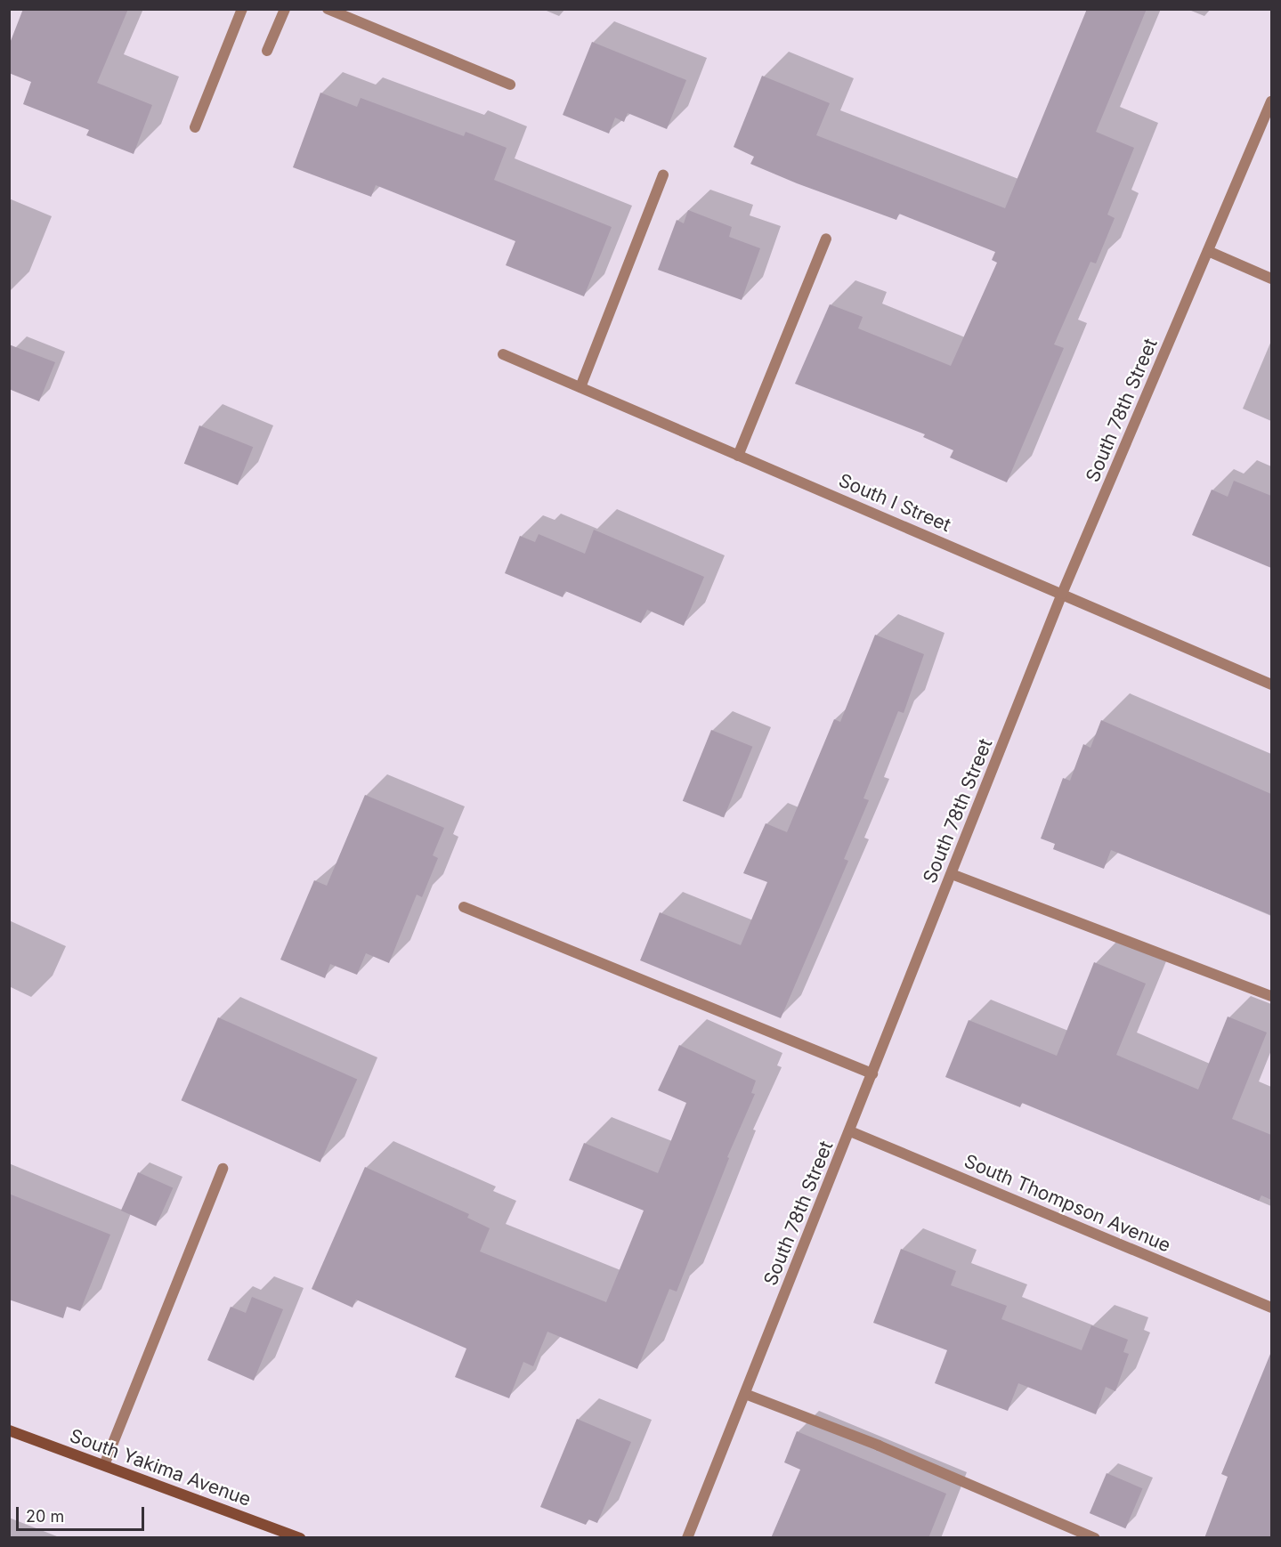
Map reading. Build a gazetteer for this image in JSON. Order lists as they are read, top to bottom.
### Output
{
  "streets": {
    "main road": ["South Yakima Avenue"],
    "street": ["South 78th Street", "South I Street", "South Thompson Avenue"]
  },
  "crossings": [
    ["South 78th Street", "South I Street"],
    ["South 78th Street", "South Thompson Avenue"]
  ],
  "scale_bar": "20 m"
}
